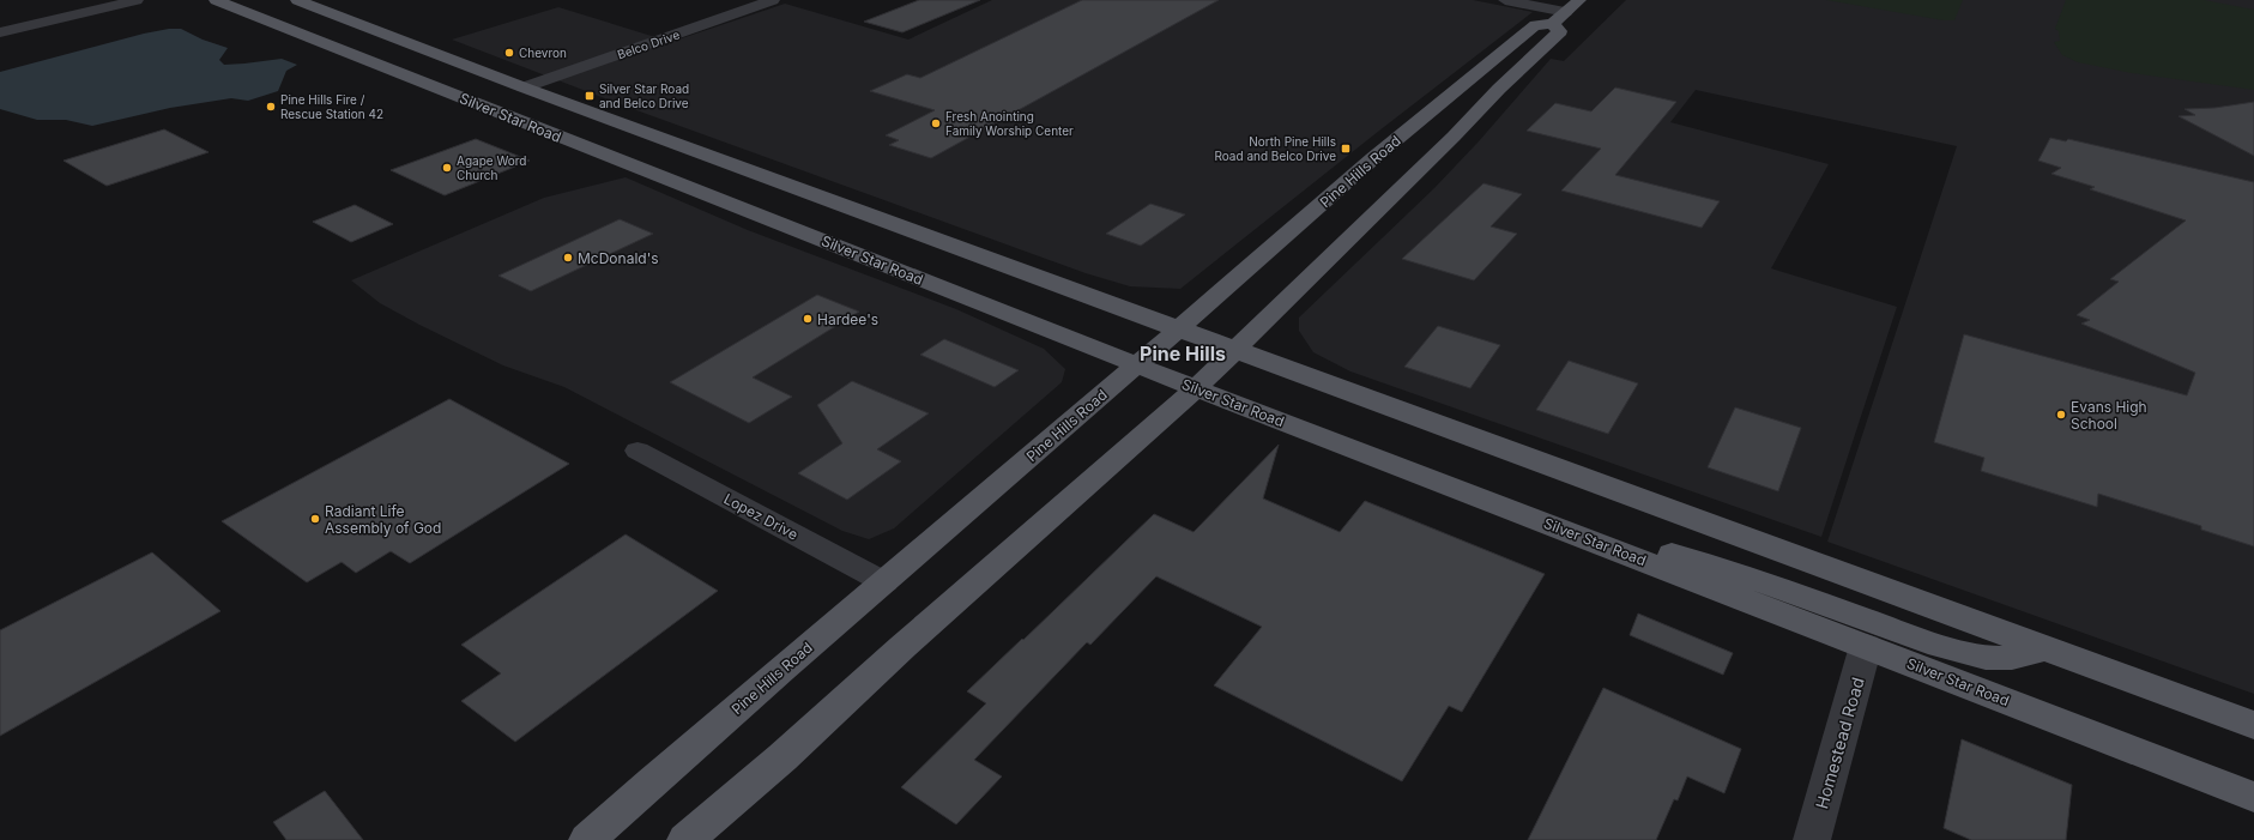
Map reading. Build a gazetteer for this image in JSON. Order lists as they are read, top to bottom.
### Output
{
  "streets": {
    "main road": ["Silver Star Road", "Pine Hills Road"],
    "street": ["Belco Drive", "Lopez Drive", "Homestead Road"]
  },
  "crossings": [
    ["Silver Star Road", "Pine Hills Road"],
    ["Silver Star Road", "Homestead Road"],
    ["Pine Hills Road", "Lopez Drive"]
  ],
  "districts": ["Pine Hills"],
  "places": {
    "other": [
      "Chevron",
      "Pine Hills Fire / Rescue Station 42",
      "Fresh Anointing Family Worship Center",
      "Agape Word Church",
      "McDonald's",
      "Hardee's",
      "Evans High School",
      "Radiant Life Assembly of God"
    ],
    "transit": ["Silver Star Road and Belco Drive", "North Pine Hills Road and Belco Drive"]
  }
}
